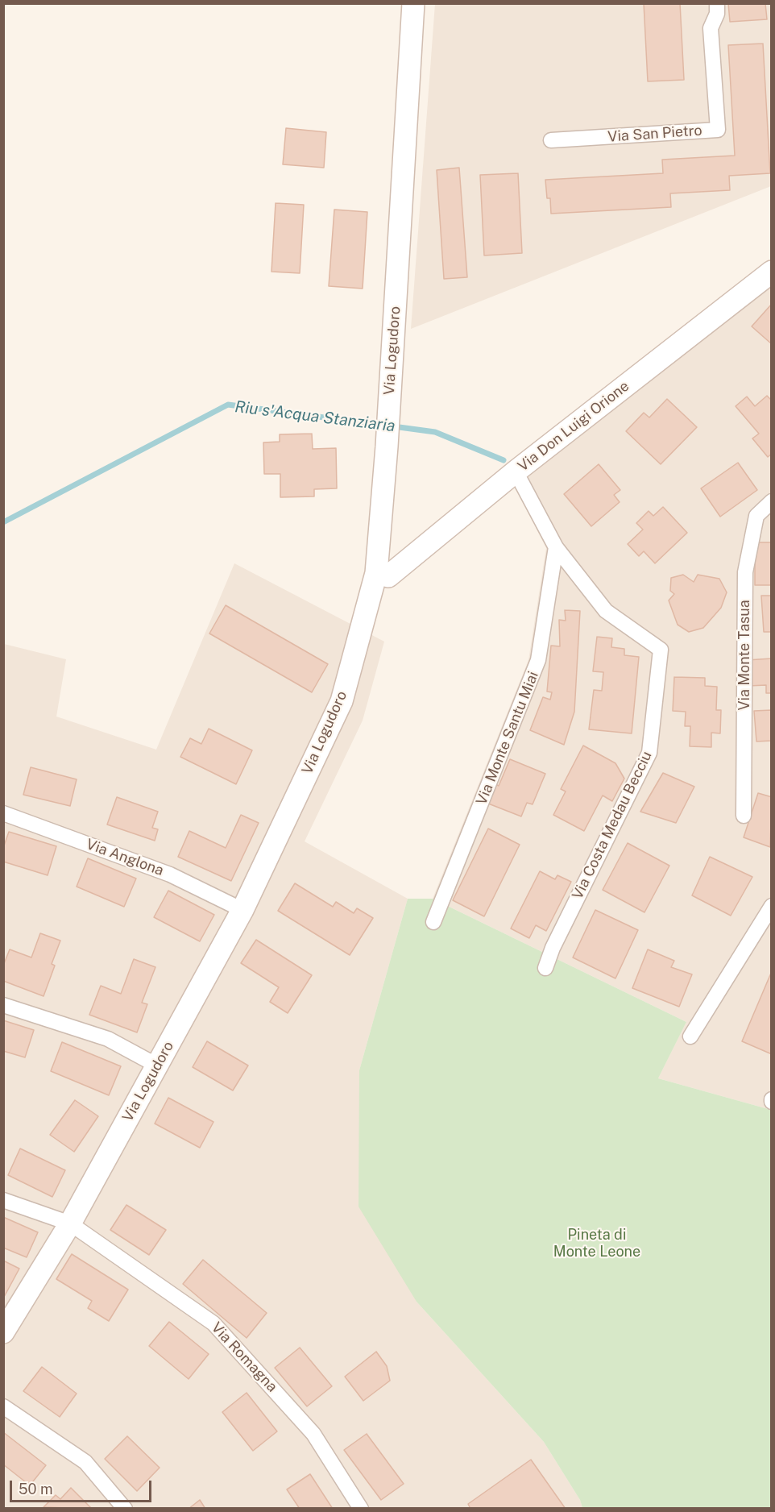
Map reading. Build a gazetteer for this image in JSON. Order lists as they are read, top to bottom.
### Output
{
  "streets": {
    "street": [
      "Via San Pietro",
      "Via Logudoro",
      "Via Don Luigi Orione",
      "Via Monte Tasua",
      "Via Monte Santu Miai",
      "Via Costa Medau Becciu",
      "Via Anglona",
      "Via Romagna"
    ]
  },
  "crossings": [
    ["Via Logudoro", "Via Don Luigi Orione"],
    ["Via Logudoro", "Via Anglona"],
    ["Via Logudoro", "Via Romagna"],
    ["Via Don Luigi Orione", "Via Costa Medau Becciu"],
    ["Via Monte Santu Miai", "Via Costa Medau Becciu"]
  ],
  "water": ["Riu s'Acqua Stanziaria"],
  "parks": ["Pineta di Monte Leone"],
  "scale_bar": "50 m"
}
